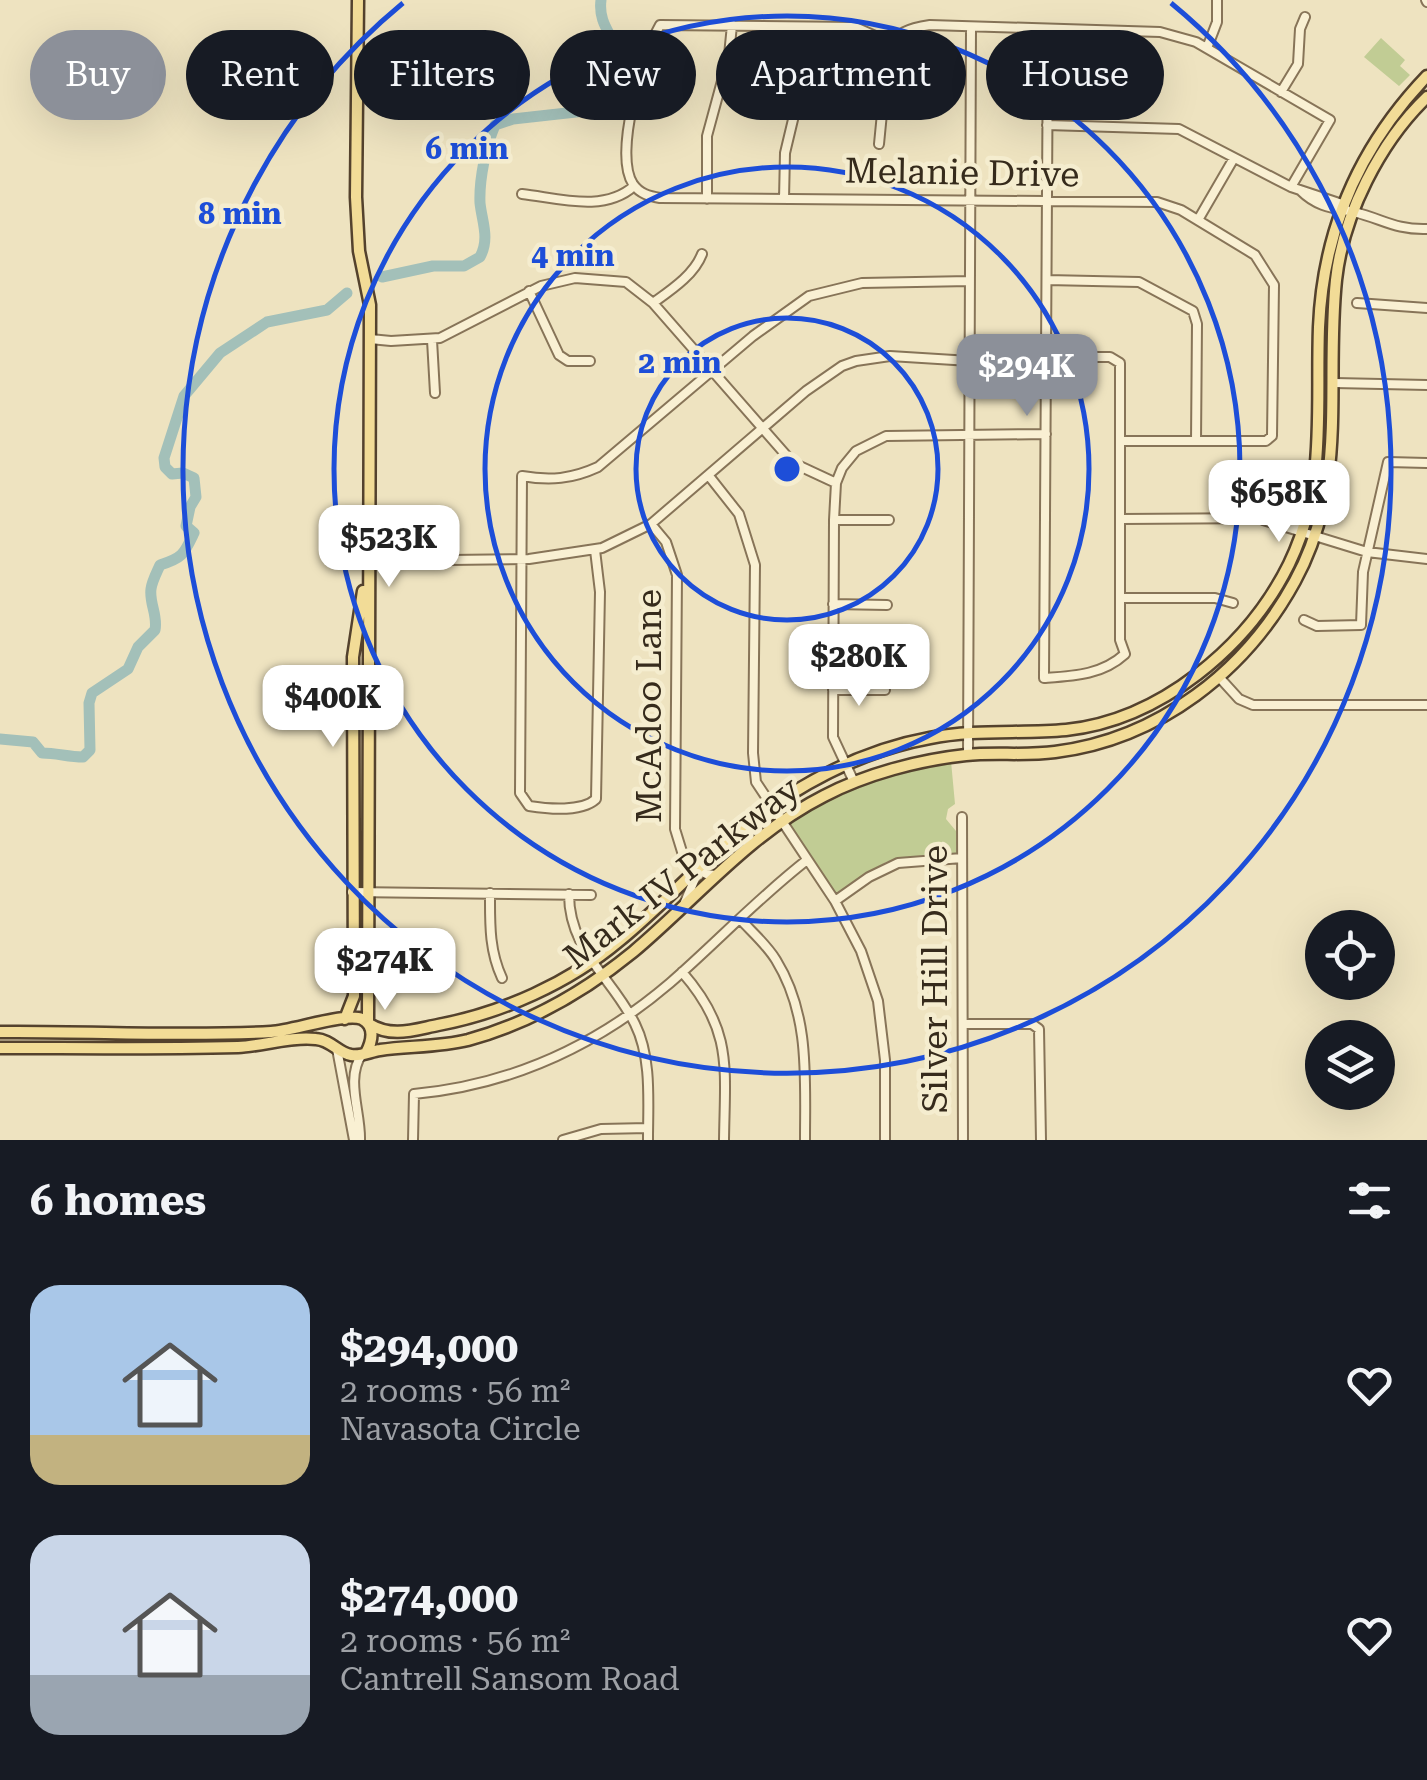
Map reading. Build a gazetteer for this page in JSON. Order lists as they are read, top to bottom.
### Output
{
  "streets": {
    "main road": ["Mark IV Parkway"],
    "street": ["Melanie Drive", "McAdoo Lane", "Silver Hill Drive"]
  },
  "crossings": [
    ["McAdoo Lane", "Mark IV Parkway"]
  ],
  "page": {
    "chip": [
      "Buy",
      "Rent",
      "Filters",
      "New",
      "Apartment",
      "House"
    ],
    "price": [
      "$294K",
      "$658K",
      "$523K",
      "$280K",
      "$400K",
      "$274K"
    ],
    "heading": "6 homes",
    "list": [
      {
        "name": "$294,000",
        "note": "2 rooms · 56 m² · Navasota Circle"
      },
      {
        "name": "$274,000",
        "note": "2 rooms · 56 m² · Cantrell Sansom Road"
      }
    ]
  },
  "rings": [
    "6 min",
    "8 min",
    "4 min",
    "2 min"
  ]
}
